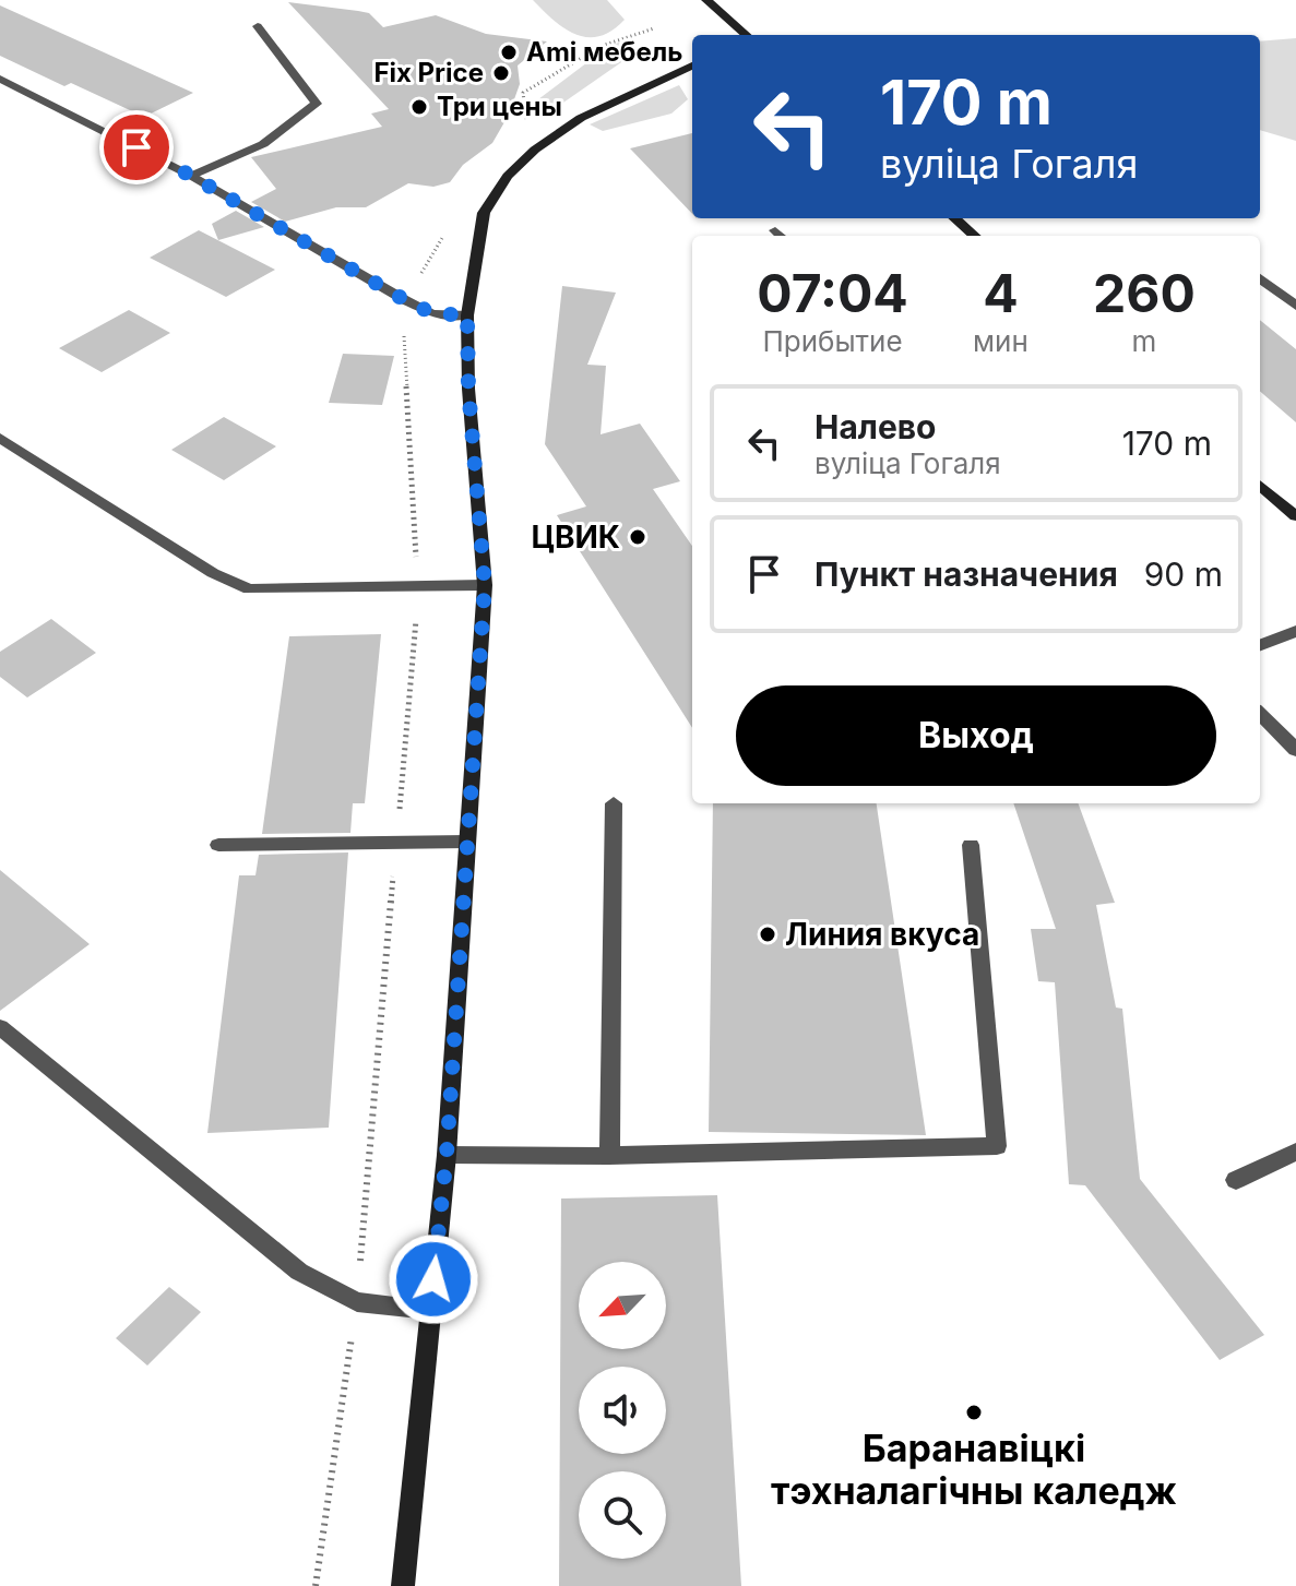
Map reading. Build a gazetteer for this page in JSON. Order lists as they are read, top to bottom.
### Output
{
  "places": [
    "Аmi мебель",
    "Fix Price",
    "Три цены",
    "ЦВИК",
    "Линия вкуса",
    "Баранавіцкі тэхналагічны каледж"
  ],
  "north": "bottom left",
  "page": {
    "turn": ["170 m", "вуліца Гогаля"],
    "eta": [
      "07:04",
      "Прибытие",
      "4",
      "мин",
      "260",
      "m"
    ],
    "list": [
      {
        "name": "Налево",
        "note": "вуліца Гогаля",
        "value": "170 m"
      },
      {
        "name": "Пункт назначения",
        "value": "90 m"
      }
    ],
    "buttons": "Выход"
  }
}
